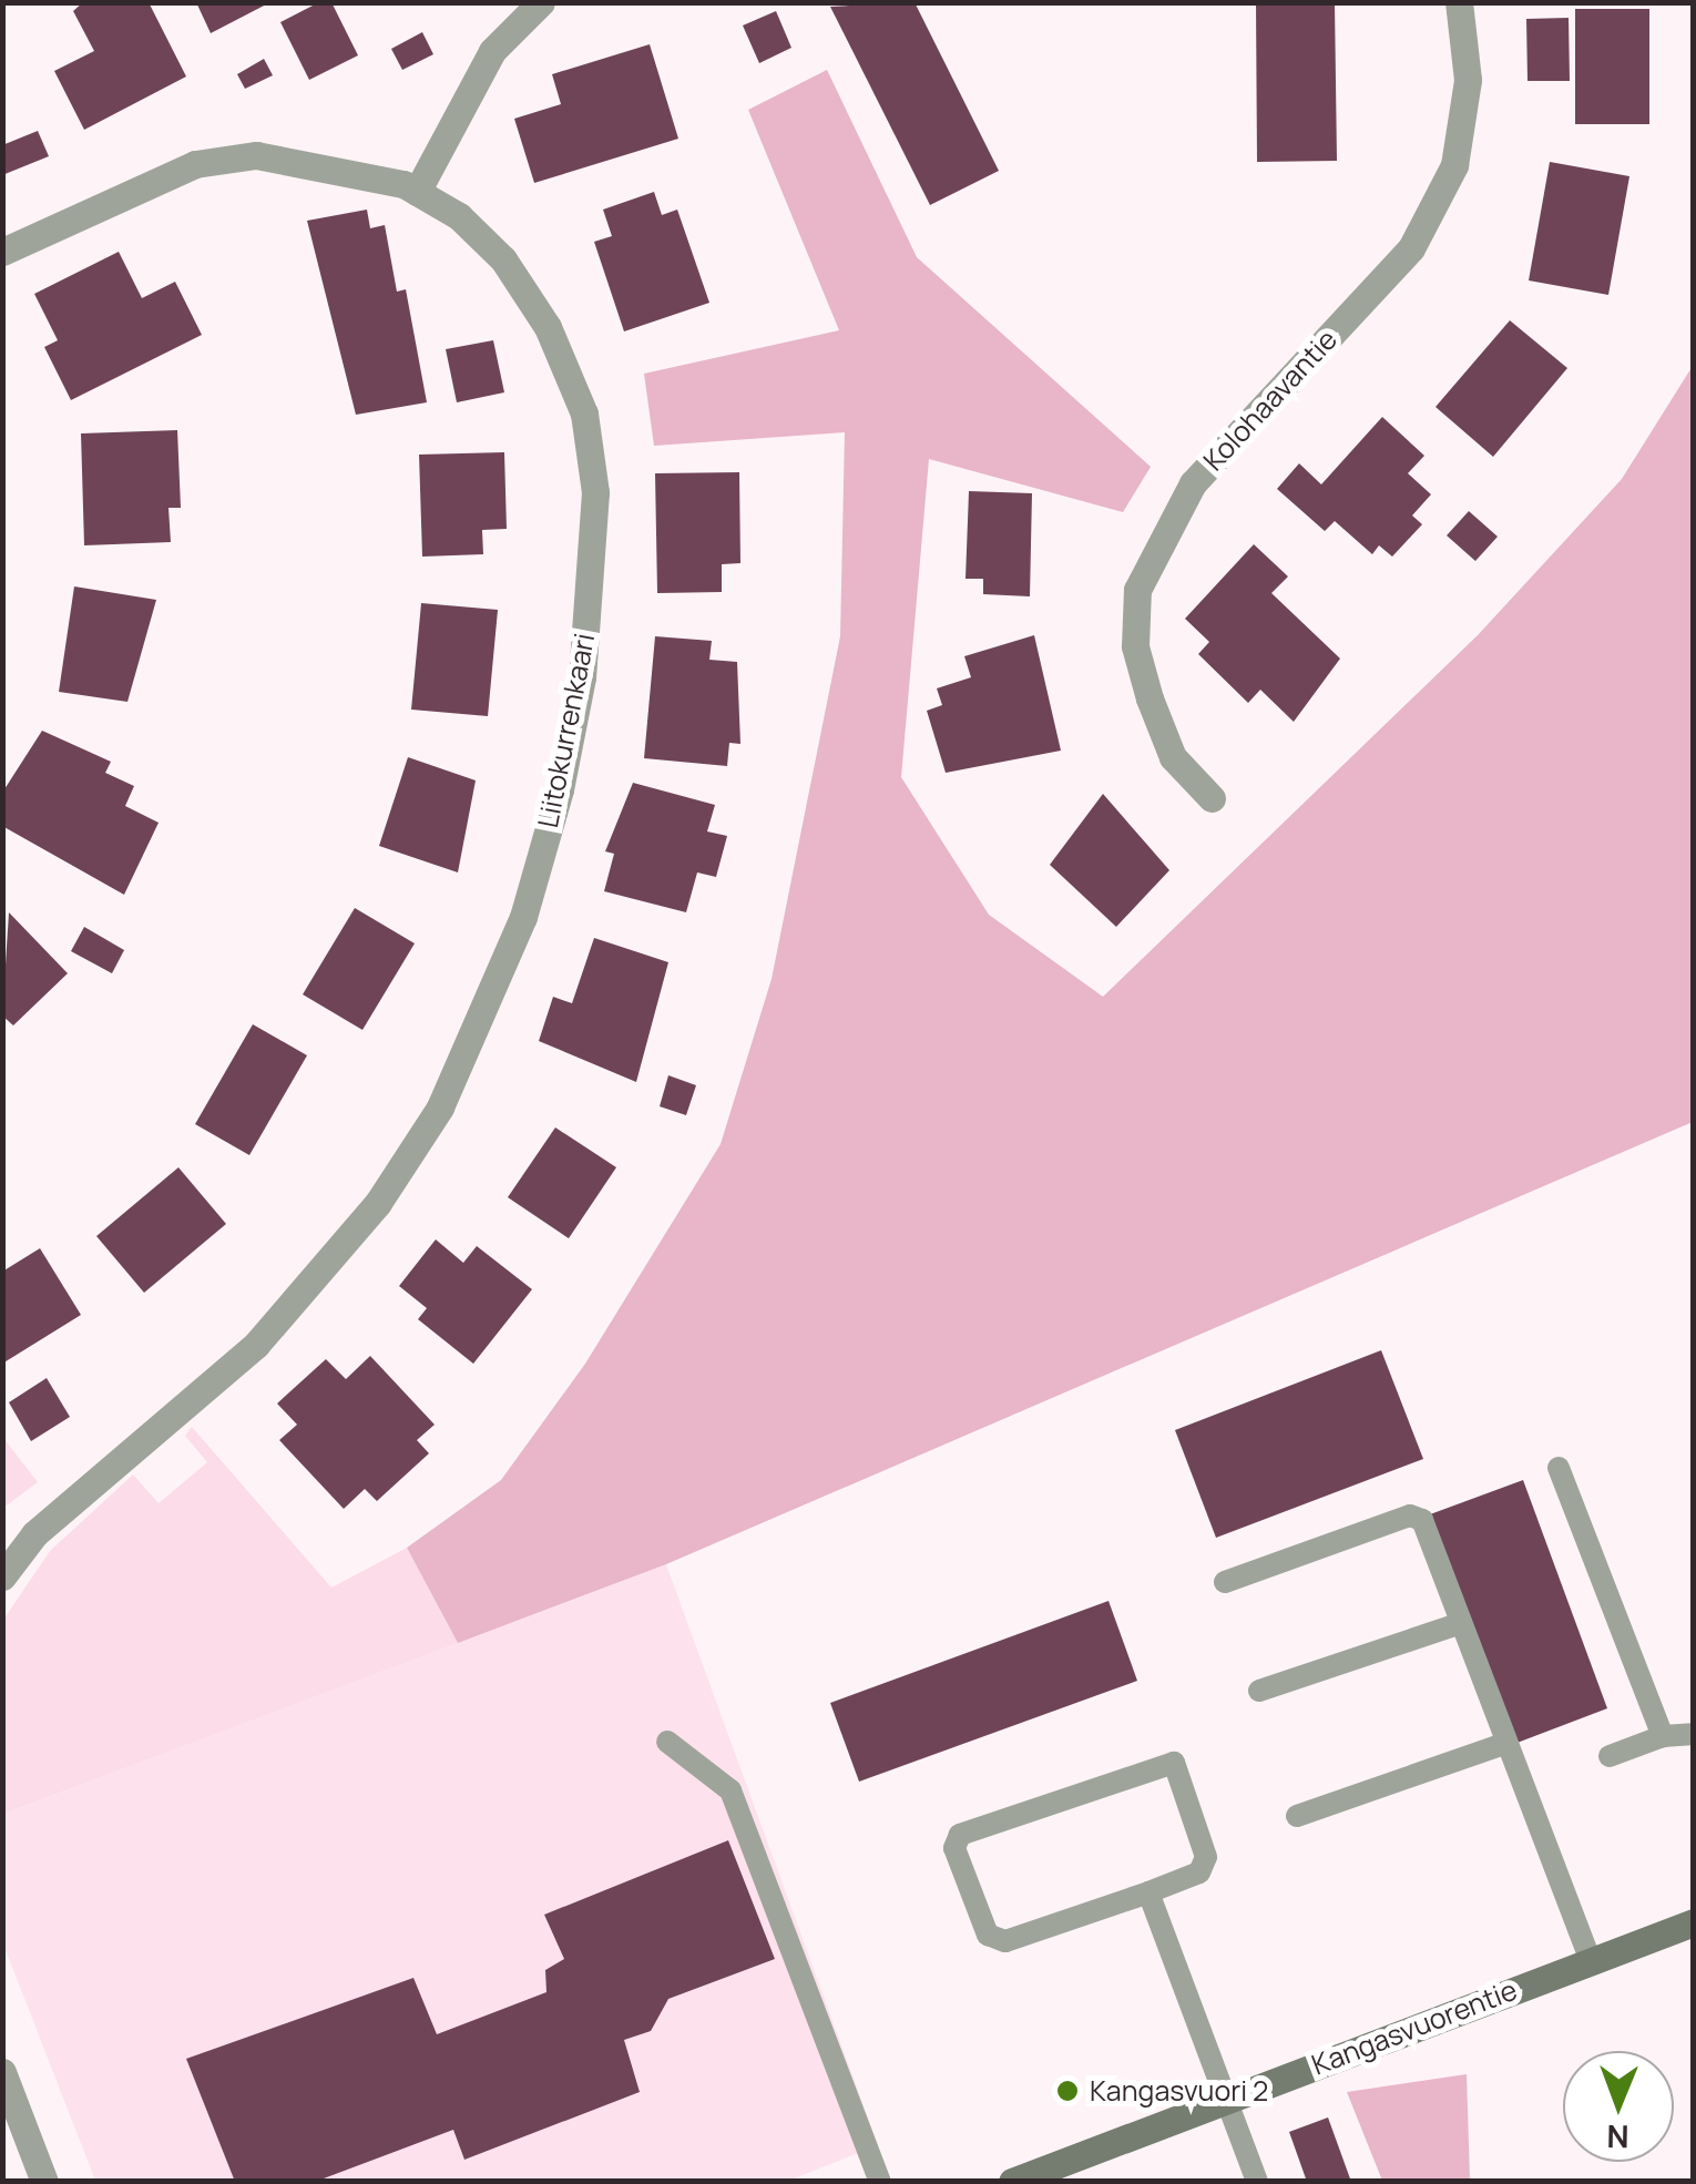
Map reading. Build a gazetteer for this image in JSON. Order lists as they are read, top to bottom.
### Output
{
  "streets": {
    "main road": ["Kangasvuorentie"],
    "street": ["Kolohaavantie", "Liitokurrenkaari"]
  },
  "places": ["Kangasvuori 2"],
  "north": "bottom"
}
